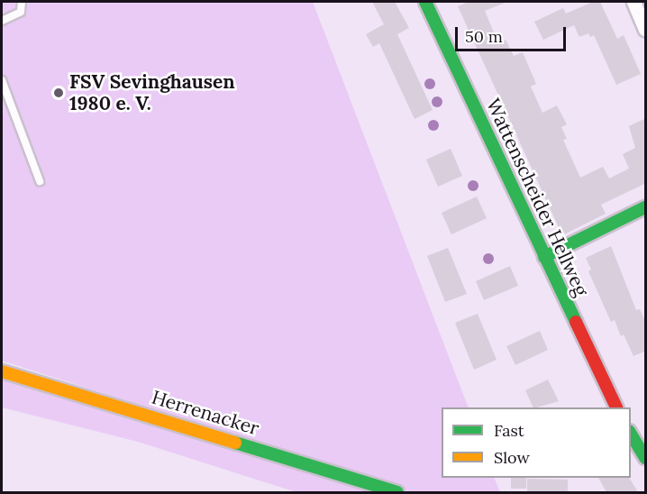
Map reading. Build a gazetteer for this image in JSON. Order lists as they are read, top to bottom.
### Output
{
  "streets": {
    "street": ["Wattenscheider Hellweg", "Herrenacker"]
  },
  "places": ["FSV Sevinghausen 1980 e. V."],
  "legend": ["Fast", "Slow"],
  "scale_bar": "50 m"
}
